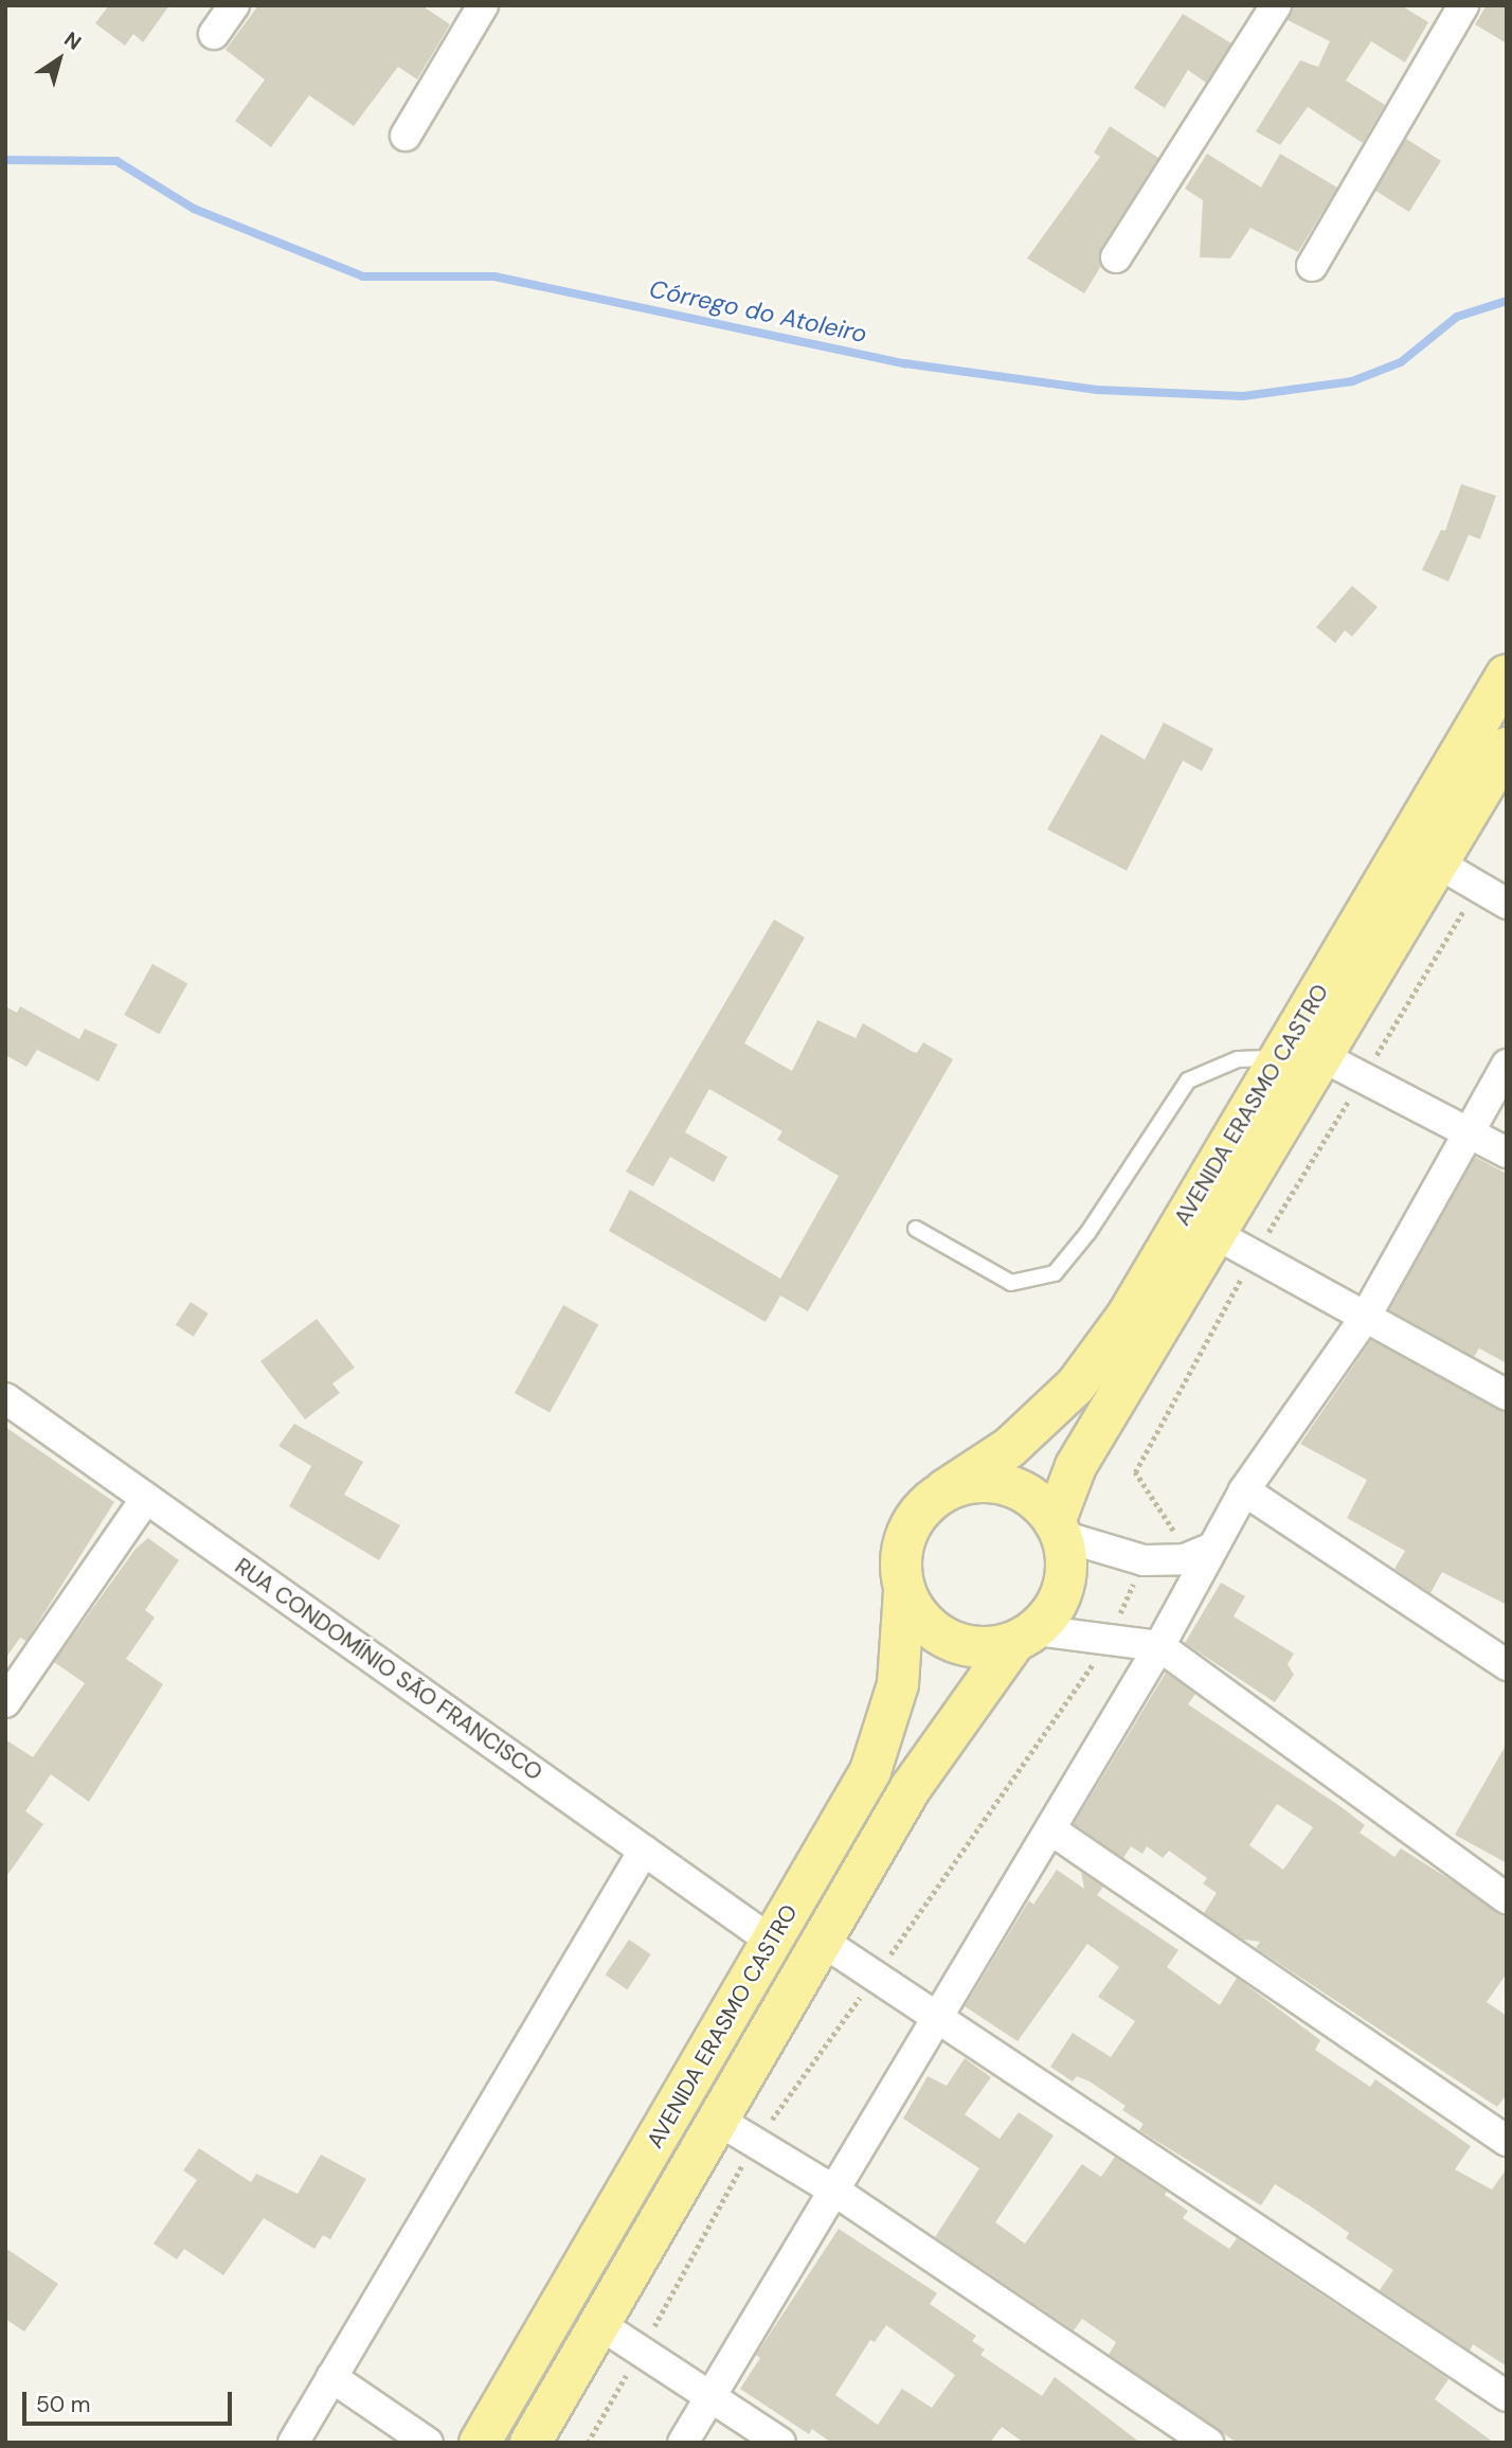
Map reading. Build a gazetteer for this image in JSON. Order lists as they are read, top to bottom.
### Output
{
  "streets": {
    "main road": ["AVENIDA ERASMO CASTRO"],
    "street": ["RUA CONDOMÍNIO SÃO FRANCISCO"]
  },
  "crossings": [
    ["AVENIDA ERASMO CASTRO", "RUA CONDOMÍNIO SÃO FRANCISCO"]
  ],
  "water": ["Córrego do Atoleiro"],
  "scale_bar": "50 m",
  "north": "top right"
}
